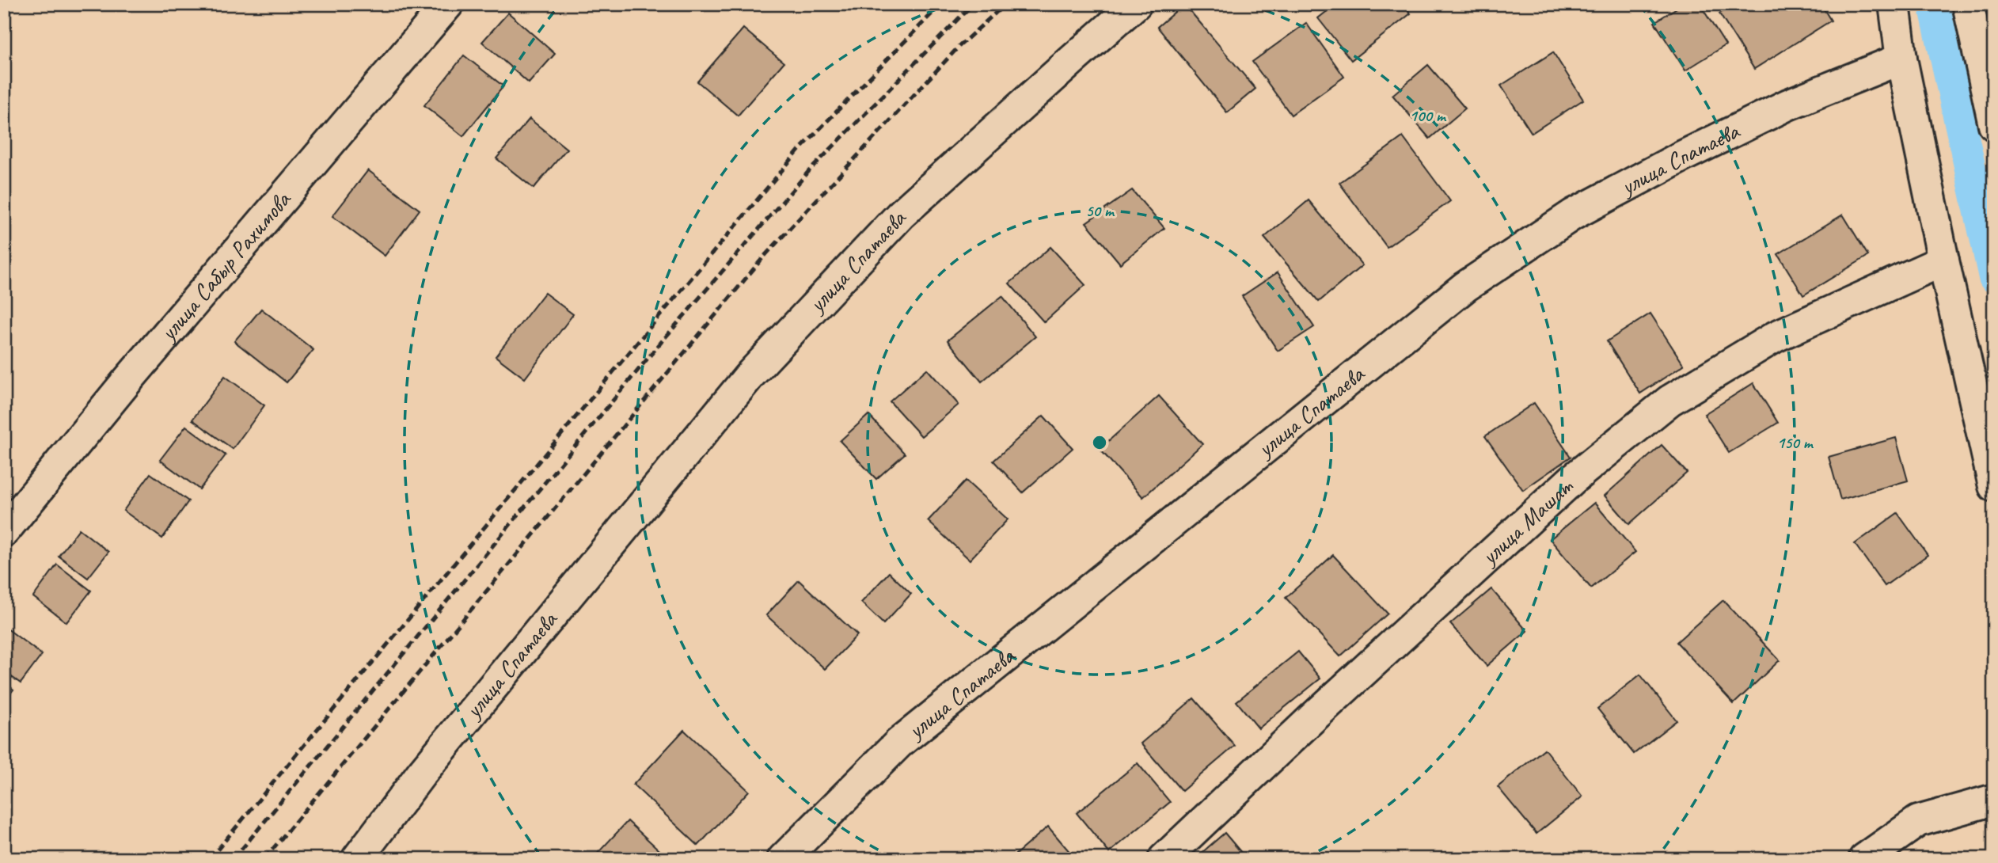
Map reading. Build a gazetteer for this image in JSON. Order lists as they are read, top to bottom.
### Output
{
  "streets": {
    "street": ["улица Спатаева", "улица Сабыр Рахимова", "улица Машат"]
  },
  "rings": ["100 m", "50 m", "150 m"]
}
